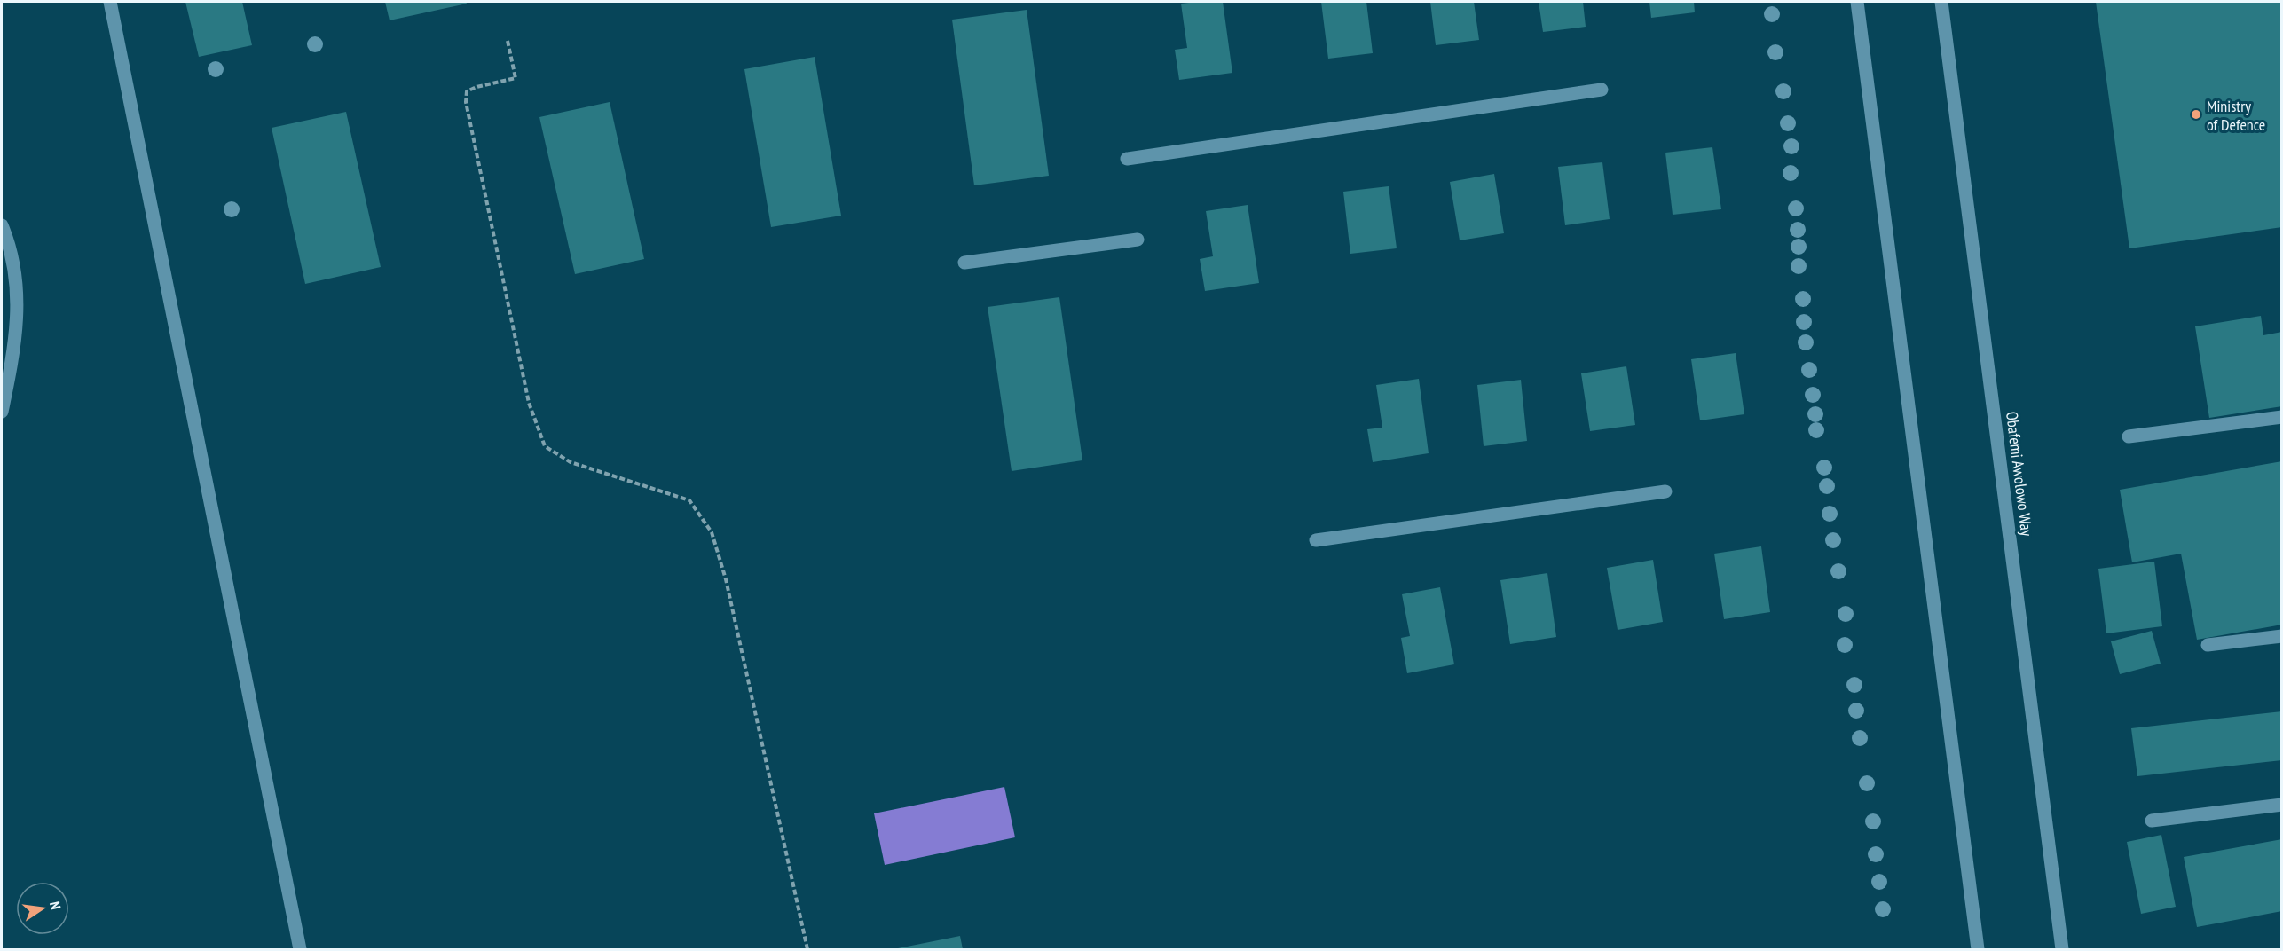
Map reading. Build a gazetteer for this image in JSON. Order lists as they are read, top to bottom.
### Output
{
  "streets": {
    "main road": ["Obafemi Awolowo Way"]
  },
  "places": ["Ministry of Defence"],
  "north": "right"
}
